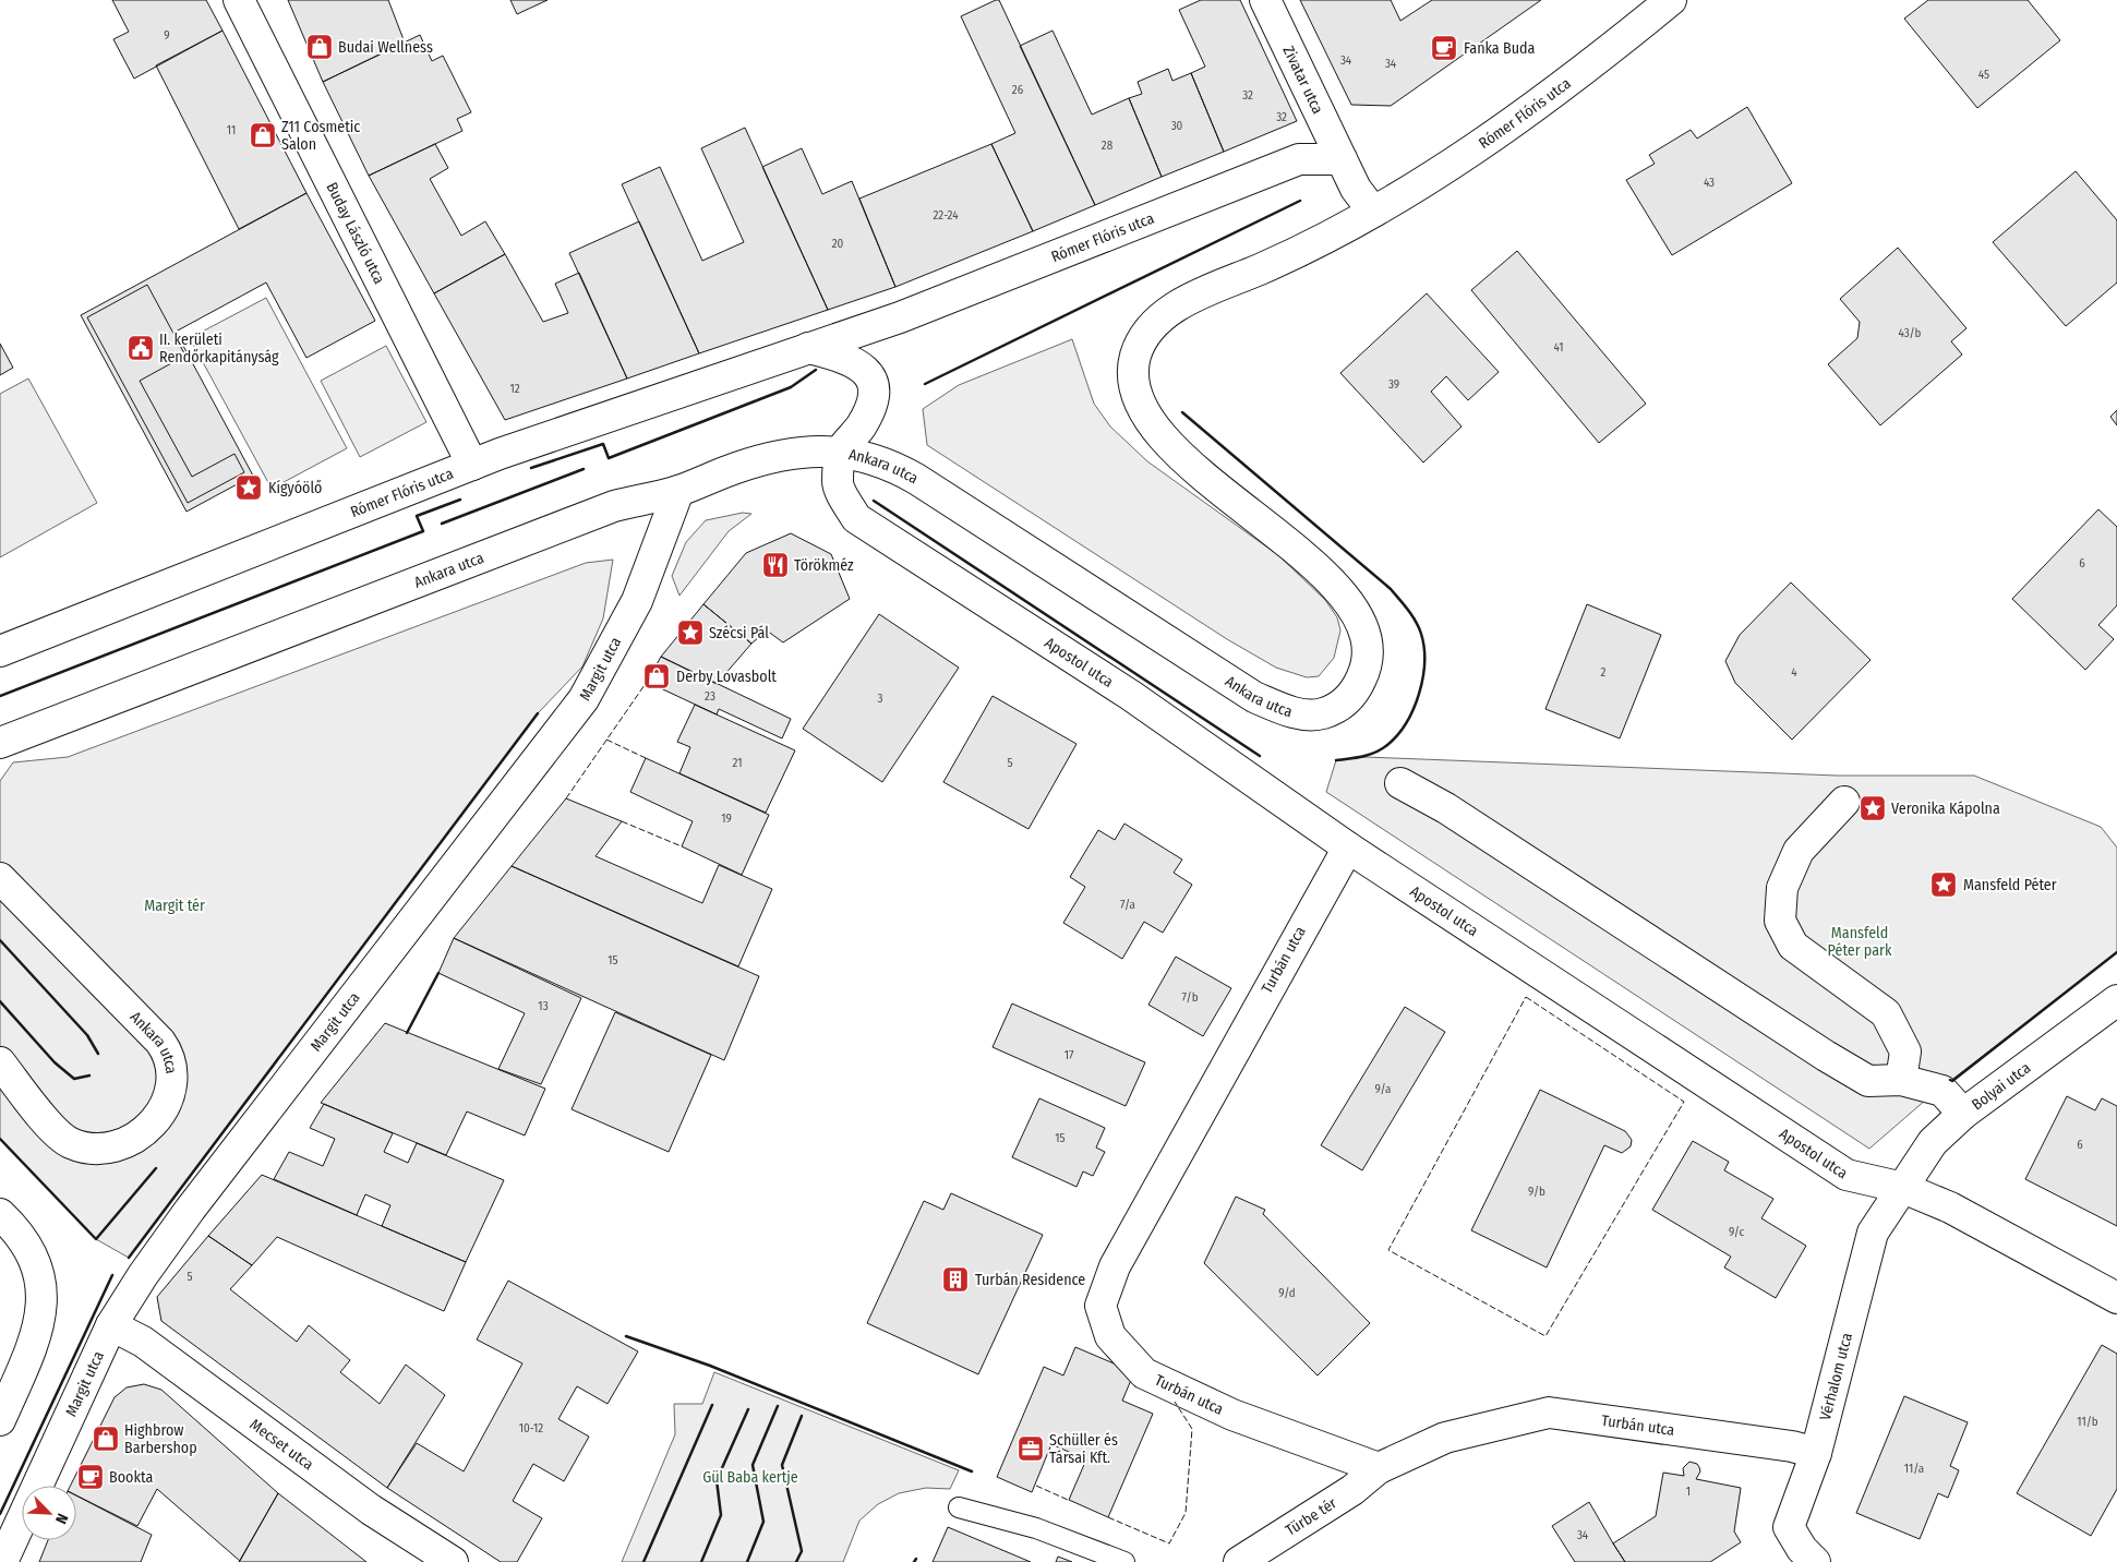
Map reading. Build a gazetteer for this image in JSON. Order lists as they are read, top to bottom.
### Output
{
  "streets": {
    "street": [
      "Zivatar utca",
      "Rómer Flóris utca",
      "Buday László utca",
      "Ankara utca",
      "Apostol utca",
      "Margit utca",
      "Turbán utca",
      "Bolyai utca",
      "Vérhalom utca",
      "Mecset utca",
      "Türbe tér"
    ]
  },
  "crossings": [
    ["Zivatar utca", "Rómer Flóris utca"],
    ["Rómer Flóris utca", "Buday László utca"],
    ["Rómer Flóris utca", "Ankara utca"],
    ["Ankara utca", "Apostol utca"],
    ["Ankara utca", "Margit utca"],
    ["Apostol utca", "Turbán utca"],
    ["Apostol utca", "Bolyai utca"],
    ["Apostol utca", "Vérhalom utca"],
    ["Margit utca", "Mecset utca"],
    ["Turbán utca", "Vérhalom utca"],
    ["Turbán utca", "Türbe tér"],
    ["Bolyai utca", "Vérhalom utca"]
  ],
  "parks": ["Margit tér", "Mansfeld Péter park", "Gül Baba kertje"],
  "places": {
    "shop": [
      "Budai Wellness",
      "Z11 Cosmetic Salon",
      "Derby Lovasbolt",
      "Highbrow Barbershop"
    ],
    "cafe": ["Fanka Buda", "Bookta"],
    "public building": ["II. kerületi Rendőrkapitányság"],
    "place": [
      "Kígyóölő",
      "Szécsi Pál",
      "Veronika Kápolna",
      "Mansfeld Péter"
    ],
    "restaurant": ["Törökméz"],
    "building": ["Turbán Residence"],
    "office": ["Schüller és Társai Kft."]
  },
  "house_numbers": [
    "9",
    "34",
    "34",
    "45",
    "26",
    "32",
    "32",
    "30",
    "11",
    "28",
    "43",
    "22-24",
    "20",
    "43/b",
    "41",
    "39",
    "12",
    "6",
    "2",
    "4",
    "23",
    "3",
    "21",
    "5",
    "19",
    "7/a",
    "15",
    "7/b",
    "13",
    "17",
    "9/a",
    "15",
    "6",
    "9/b",
    "9/c",
    "5",
    "9/d",
    "11/b",
    "10-12",
    "11/a",
    "1",
    "34"
  ],
  "north": "bottom right"
}
